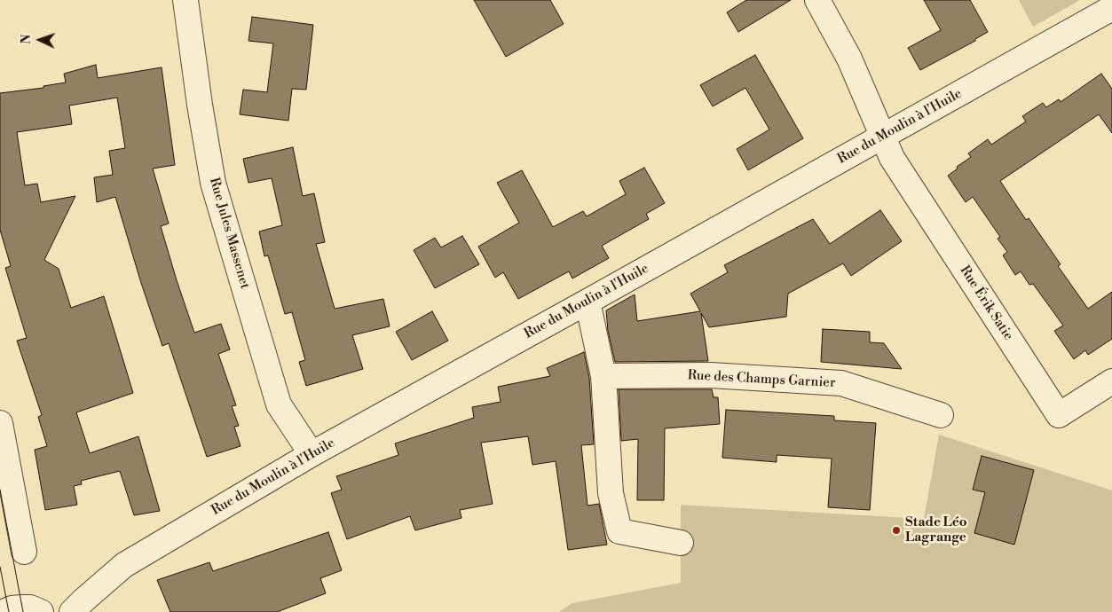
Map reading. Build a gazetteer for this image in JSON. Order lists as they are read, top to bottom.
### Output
{
  "streets": {
    "street": [
      "Rue du Moulin à l'Huile",
      "Rue Jules Massenet",
      "Rue Érik Satie",
      "Rue des Champs Garnier"
    ]
  },
  "crossings": [
    ["Rue du Moulin à l'Huile", "Rue Jules Massenet"],
    ["Rue du Moulin à l'Huile", "Rue Érik Satie"]
  ],
  "places": ["Stade Léo Lagrange"],
  "north": "left"
}
